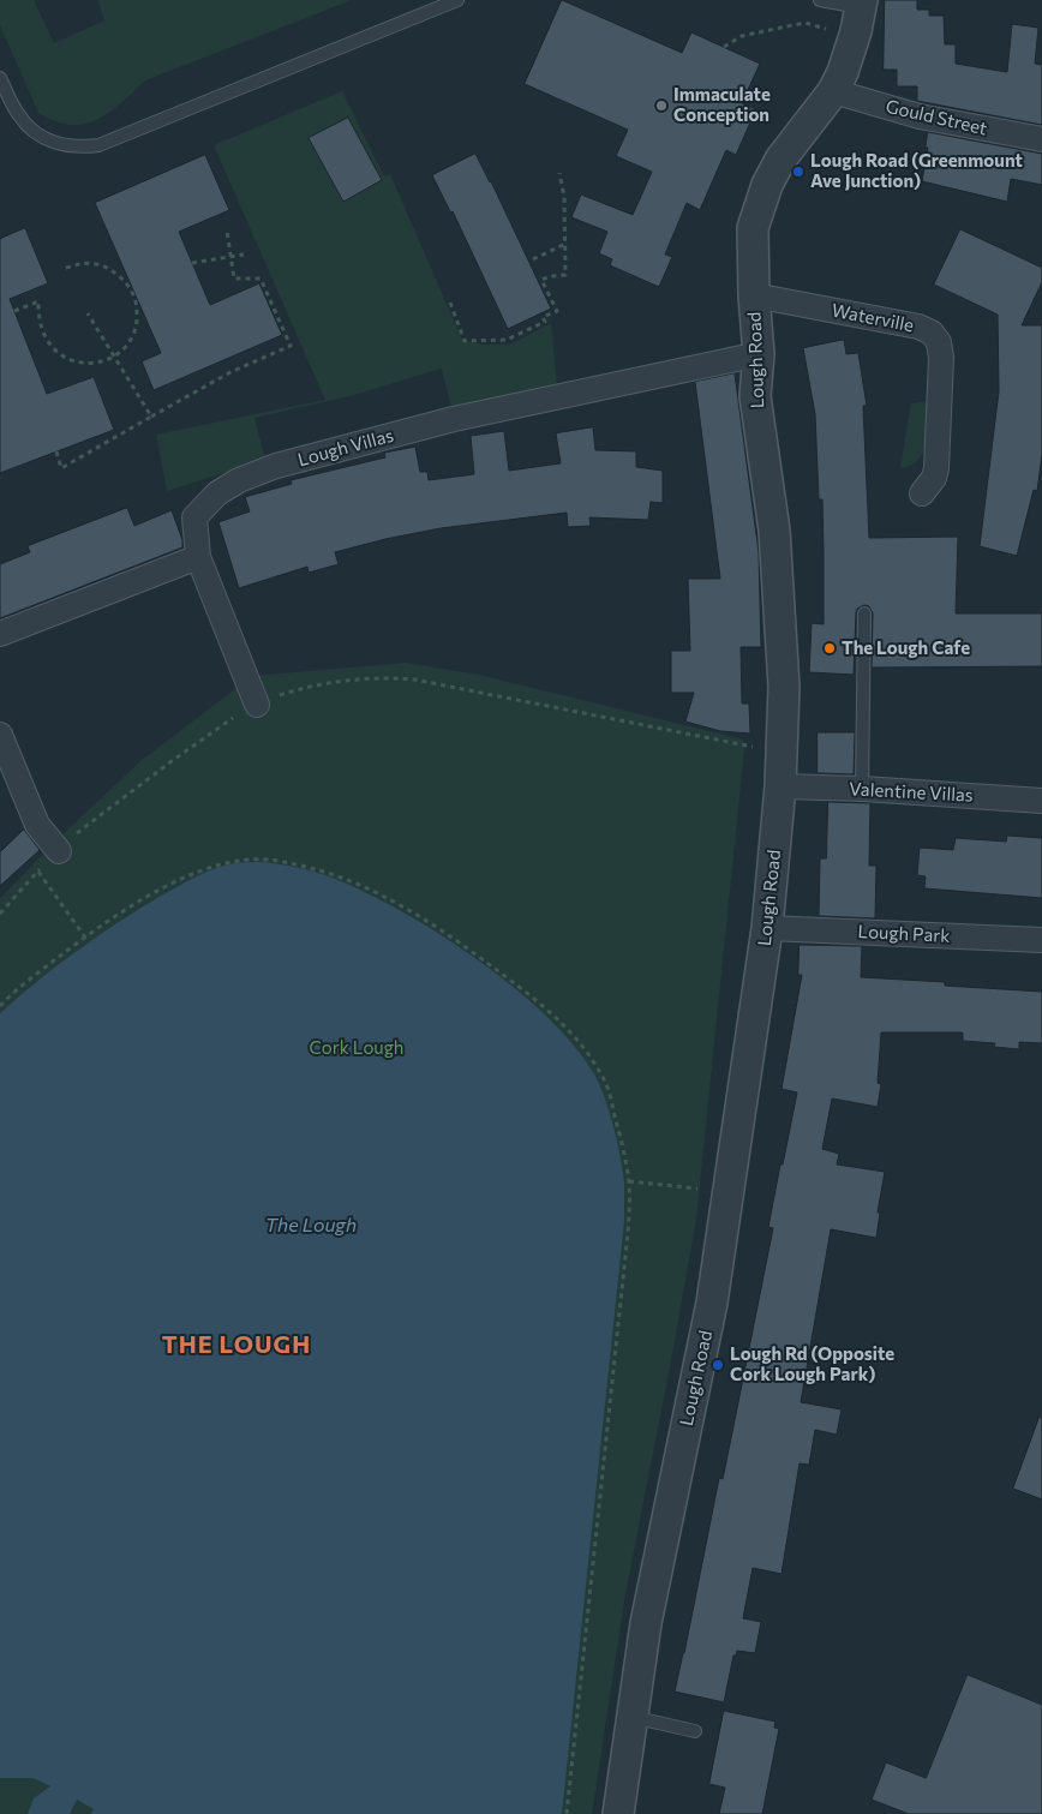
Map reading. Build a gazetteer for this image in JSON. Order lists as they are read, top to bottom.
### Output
{
  "streets": {
    "street": [
      "Gould Street",
      "Waterville",
      "Lough Road",
      "Lough Villas",
      "Valentine Villas",
      "Lough Park"
    ]
  },
  "crossings": [
    ["Gould Street", "Lough Road"],
    ["Waterville", "Lough Road"],
    ["Lough Road", "Lough Villas"],
    ["Lough Road", "Valentine Villas"],
    ["Lough Road", "Lough Park"]
  ],
  "districts": ["THE LOUGH"],
  "water": ["The Lough"],
  "parks": ["Cork Lough"],
  "places": [
    "Immaculate Conception",
    "Lough Road (Greenmount Ave Junction)",
    "The Lough Cafe",
    "Lough Rd (Opposite Cork Lough Park)"
  ]
}
